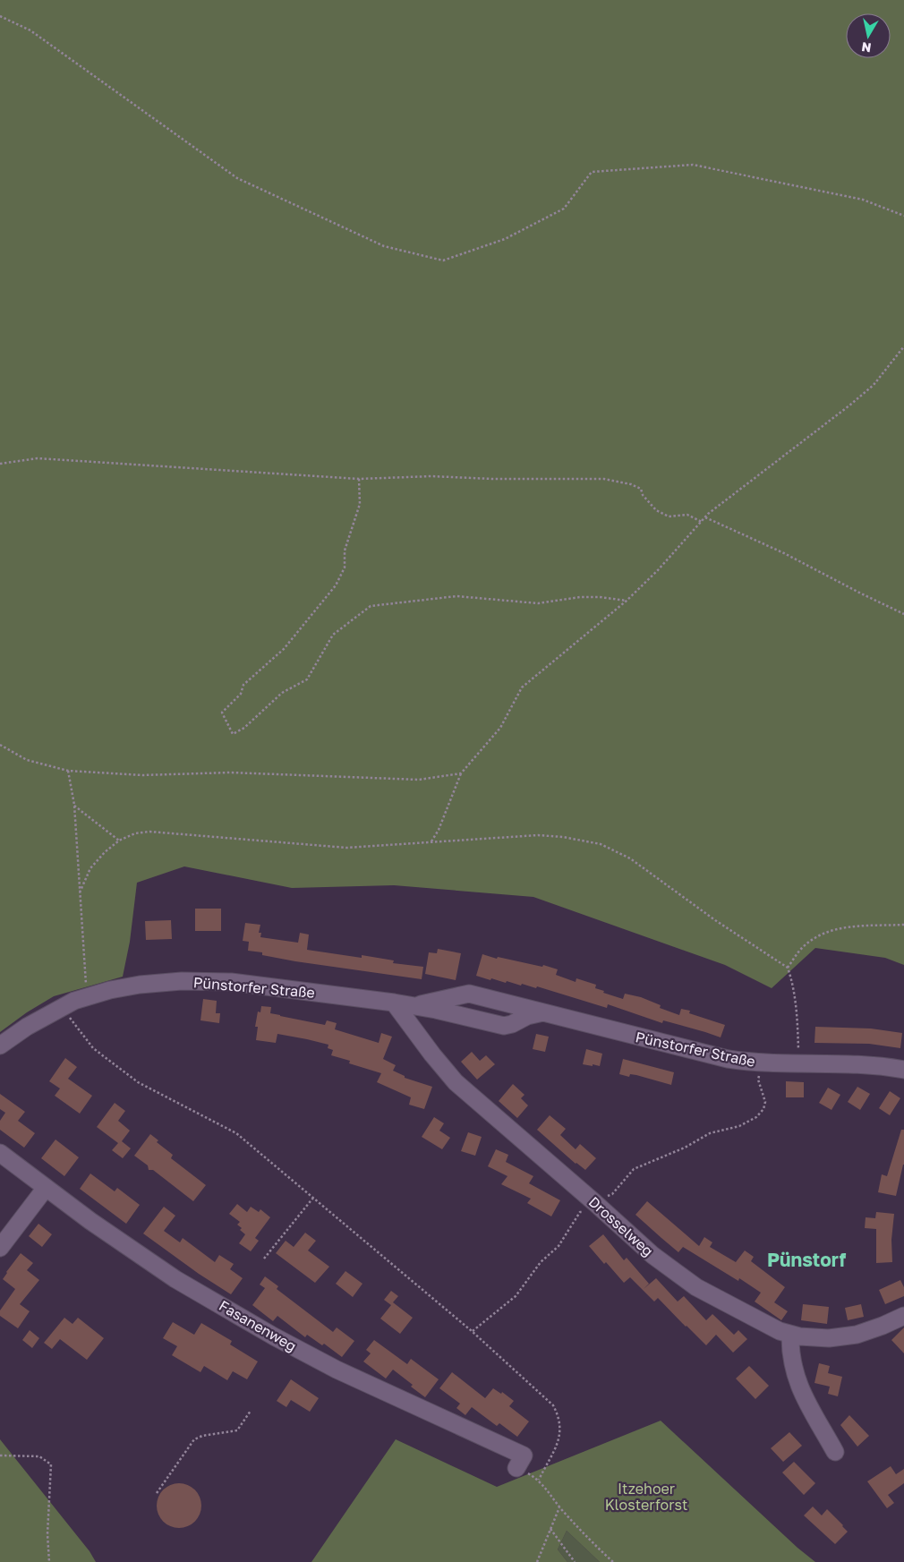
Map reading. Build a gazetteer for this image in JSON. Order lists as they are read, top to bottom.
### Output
{
  "streets": {
    "street": ["Pünstorfer Straße", "Drosselweg", "Fasanenweg"]
  },
  "crossings": [
    ["Pünstorfer Straße", "Drosselweg"]
  ],
  "districts": ["Pünstorf"],
  "parks": ["Itzehoer Klosterforst"],
  "north": "bottom"
}
